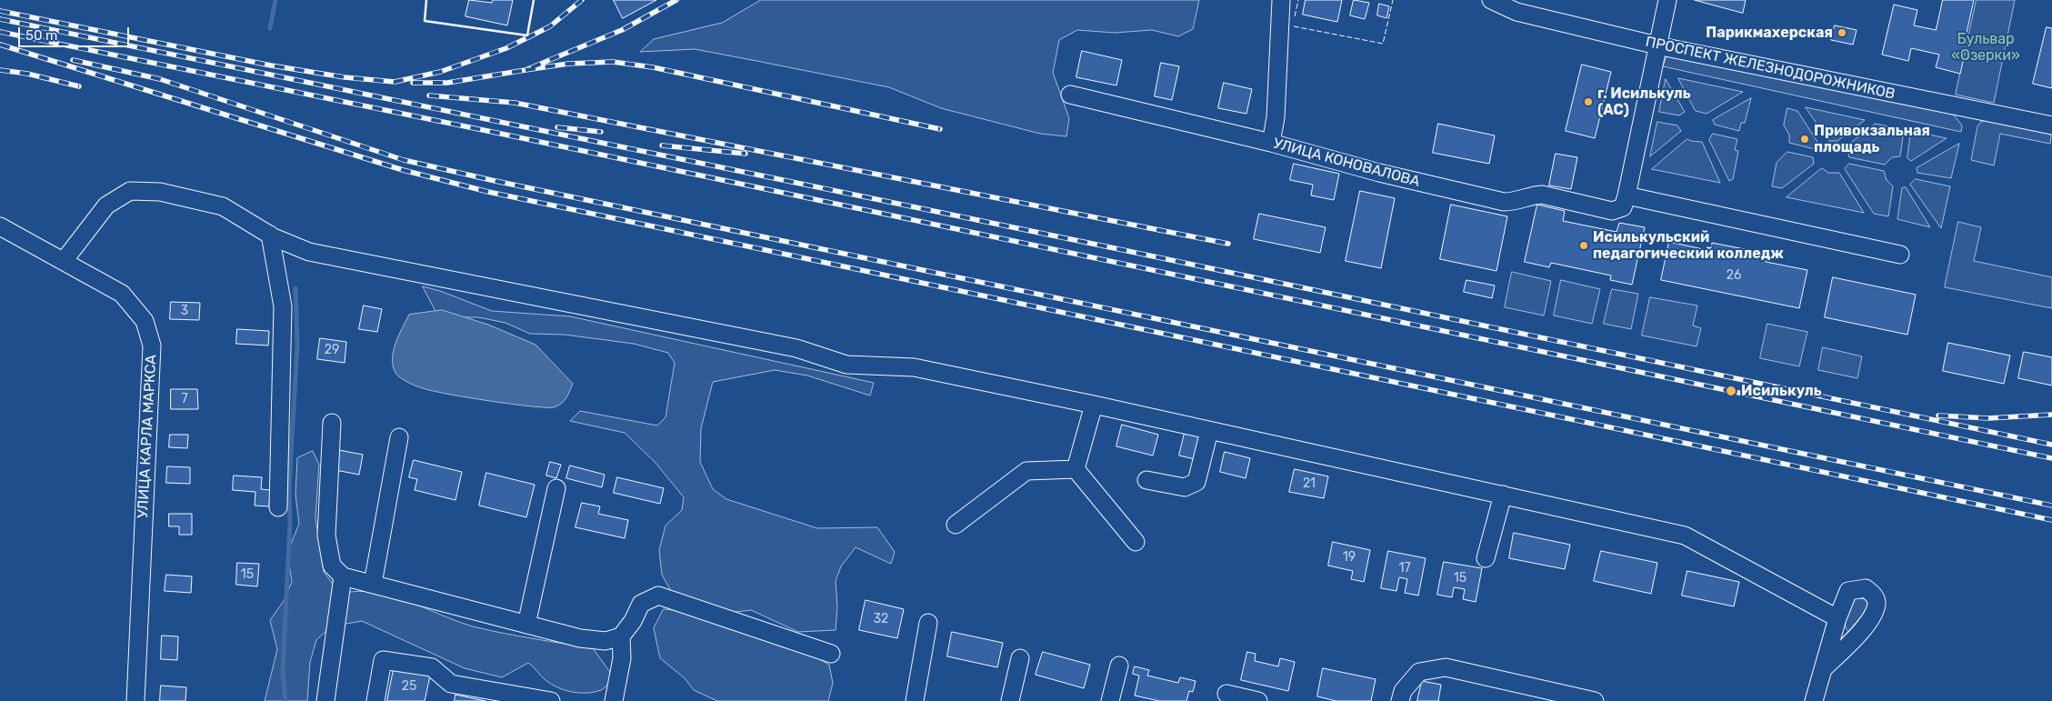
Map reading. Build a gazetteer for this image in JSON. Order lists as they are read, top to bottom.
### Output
{
  "streets": {
    "street": ["ПРОСПЕКТ ЖЕЛЕЗНОДОРОЖНИКОВ", "УЛИЦА КОНОВАЛОВА", "УЛИЦА КАРЛА МАРКСА"]
  },
  "parks": ["Бульвар «Озерки»"],
  "places": [
    "Парикмахерская",
    "г. Исилькуль (АС)",
    "Привокзальная площадь",
    "Исилькульский педагогический колледж",
    "Исилькуль"
  ],
  "house_numbers": [
    "26",
    "3",
    "29",
    "7",
    "21",
    "19",
    "17",
    "15",
    "15",
    "32",
    "25"
  ],
  "scale_bar": "50 m"
}
